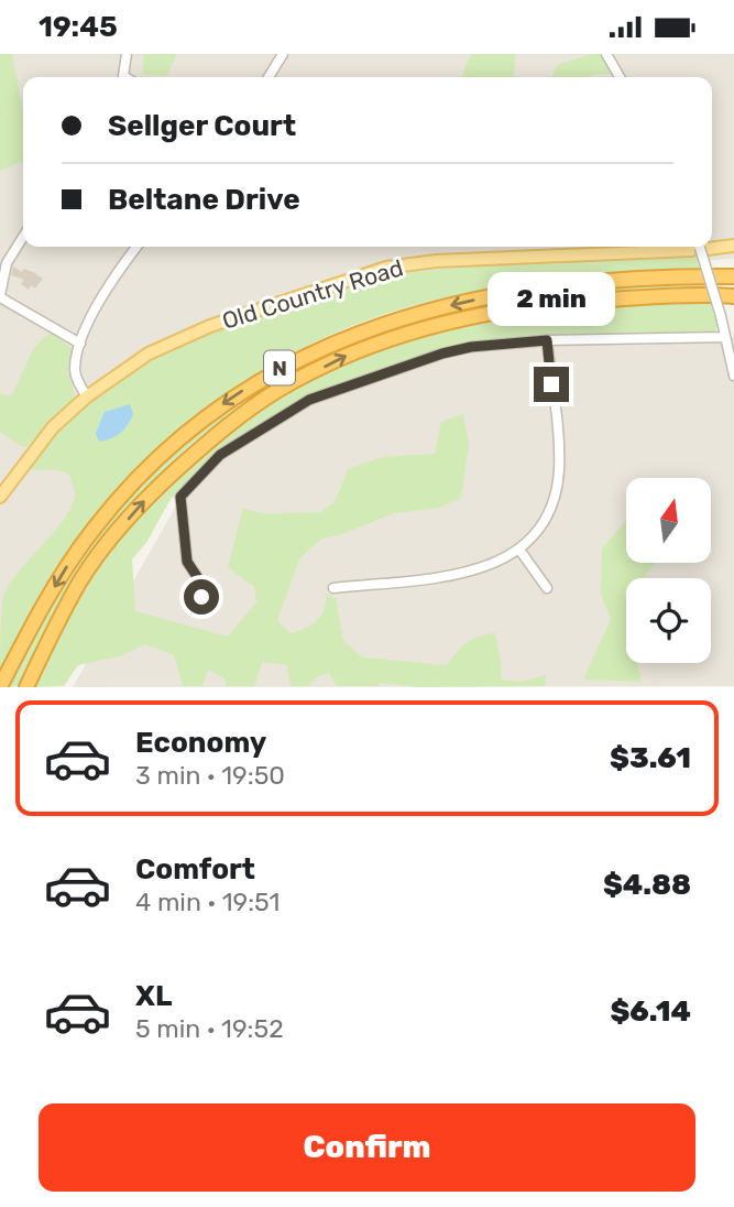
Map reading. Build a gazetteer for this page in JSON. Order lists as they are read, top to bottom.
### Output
{
  "streets": {
    "highway": ["N"],
    "main road": ["Old Country Road"]
  },
  "north": "top",
  "page": {
    "status": "19:45",
    "banner": ["Sellger Court", "Beltane Drive"],
    "bubble": "2 min",
    "list": [
      {
        "name": "Economy",
        "note": "3 min · 19:50",
        "value": "$3.61"
      },
      {
        "name": "Comfort",
        "note": "4 min · 19:51",
        "value": "$4.88"
      },
      {
        "name": "XL",
        "note": "5 min · 19:52",
        "value": "$6.14"
      }
    ],
    "buttons": "Confirm"
  }
}
